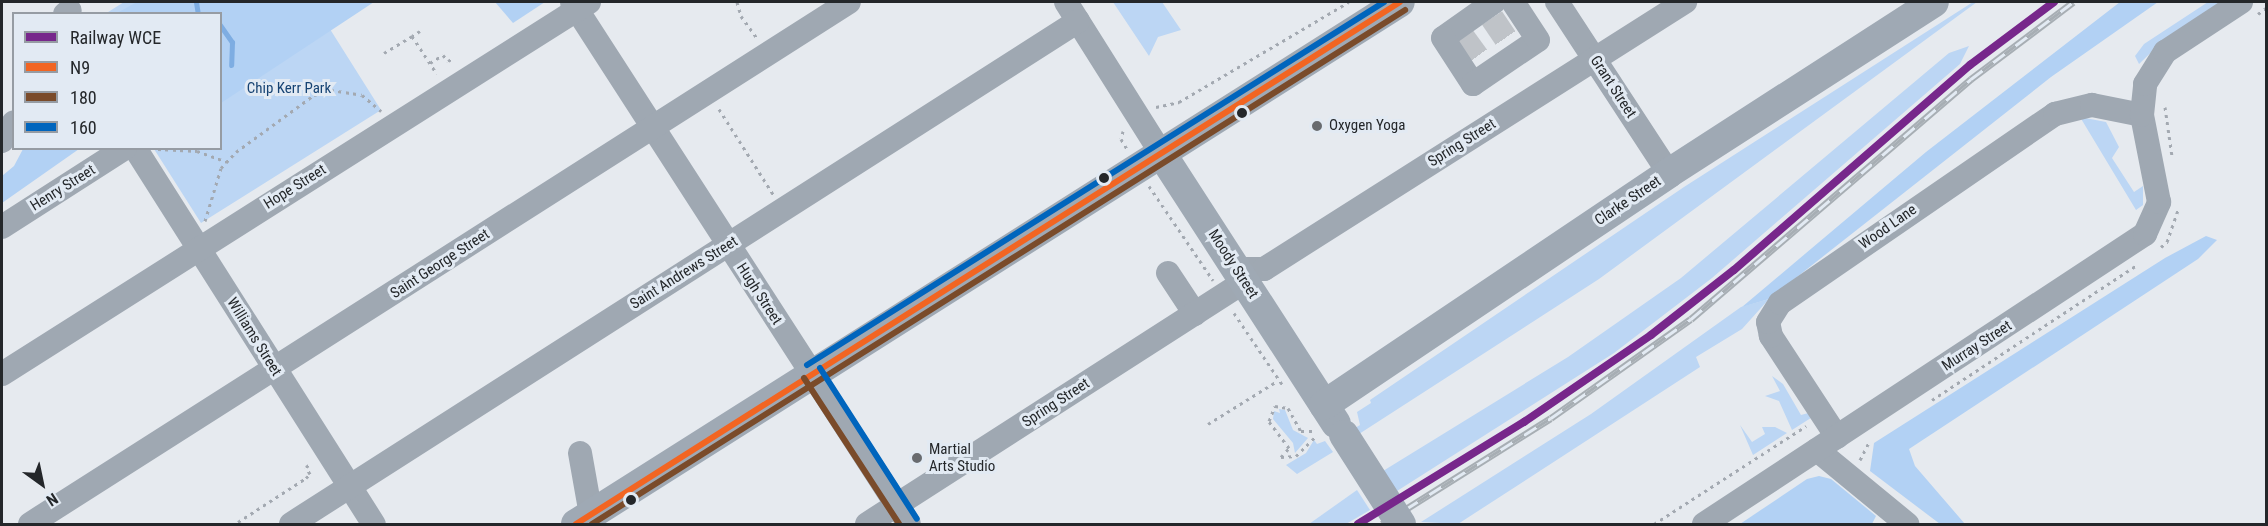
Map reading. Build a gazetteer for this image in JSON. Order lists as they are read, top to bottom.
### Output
{
  "streets": {
    "main road": ["Clarke Street", "Moody Street"],
    "street": [
      "Grant Street",
      "Spring Street",
      "Hope Street",
      "Henry Street",
      "Wood Lane",
      "Saint George Street",
      "Saint Andrews Street",
      "Hugh Street",
      "Williams Street",
      "Murray Street"
    ]
  },
  "crossings": [
    ["Grant Street", "Spring Street"],
    ["Grant Street", "Clarke Street"],
    ["Spring Street", "Moody Street"],
    ["Spring Street", "Hugh Street"],
    ["Hope Street", "Hugh Street"],
    ["Hope Street", "Williams Street"],
    ["Clarke Street", "Moody Street"],
    ["Wood Lane", "Murray Street"],
    ["Saint George Street", "Hugh Street"],
    ["Saint George Street", "Williams Street"],
    ["Moody Street", "Saint Andrews Street"],
    ["Saint Andrews Street", "Hugh Street"],
    ["Saint Andrews Street", "Williams Street"]
  ],
  "parks": ["Chip Kerr Park"],
  "places": ["Oxygen Yoga", "Martial Arts Studio"],
  "lines": [
    "rail line WCE",
    "transit line N9",
    "transit line 160",
    "transit line 180"
  ],
  "legend": [
    "Railway WCE",
    "N9",
    "180",
    "160"
  ],
  "north": "bottom right"
}
